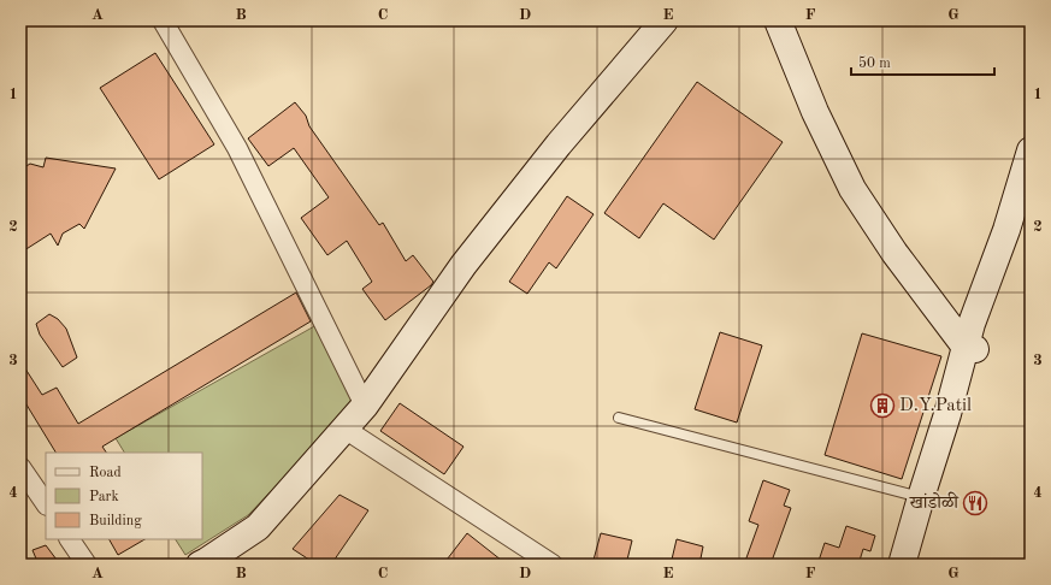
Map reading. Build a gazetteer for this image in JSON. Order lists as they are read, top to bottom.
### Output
{
  "places": {
    "building": ["D.Y.Patil"],
    "restaurant": ["खांडोळी"]
  },
  "legend": ["Road", "Park", "Building"],
  "scale_bar": "50 m",
  "grid": {
    "columns": [
      "A",
      "B",
      "C",
      "D",
      "E",
      "F",
      "G"
    ],
    "rows": [
      "1",
      "2",
      "3",
      "4"
    ]
  }
}
